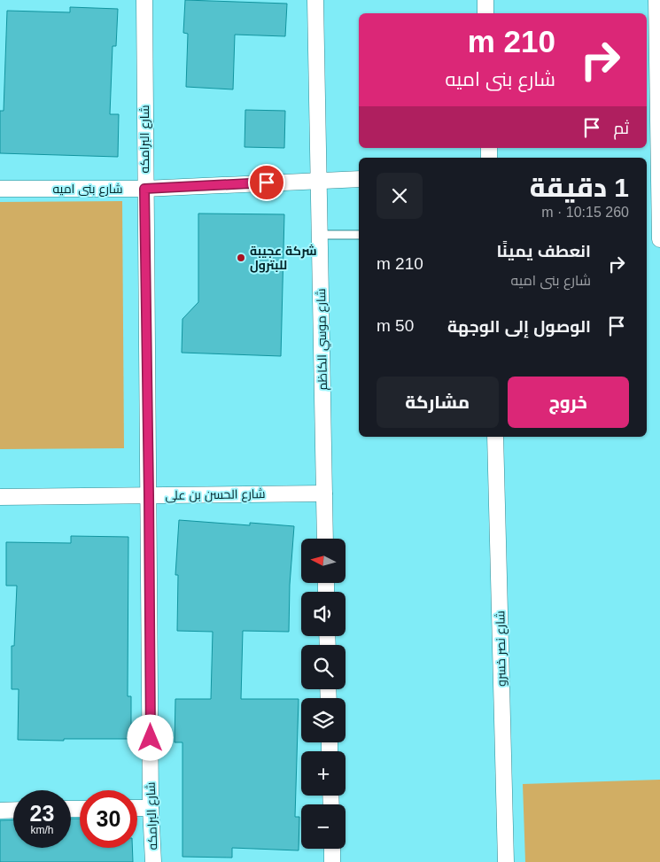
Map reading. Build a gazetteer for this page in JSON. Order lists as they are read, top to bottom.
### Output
{
  "streets": {
    "street": [
      "شارع البرامكه",
      "شارع بنى اميه",
      "شارع موسي الكاظم",
      "شارع الحسن بن على",
      "شارع نصر خسرو"
    ]
  },
  "crossings": [
    ["شارع البرامكه", "شارع بنى اميه"],
    ["شارع البرامكه", "شارع الحسن بن على"],
    ["شارع بنى اميه", "شارع موسي الكاظم"],
    ["شارع موسي الكاظم", "شارع الحسن بن على"]
  ],
  "places": ["شركة عجيبة للبترول"],
  "north": "left",
  "page": {
    "turn": ["210 m", "شارع بنى اميه"],
    "then": "ثم",
    "heading": ["1 دقيقة", "260 m · 10:15"],
    "list": [
      {
        "name": "انعطف يمينًا",
        "note": "شارع بنى اميه",
        "value": "210 m"
      },
      {
        "name": "الوصول إلى الوجهة",
        "value": "50 m"
      }
    ],
    "buttons": ["خروج", "مشاركة"],
    "map_buttons": ["+", "−"],
    "speed": "23 km/h",
    "limit": "30"
  }
}
